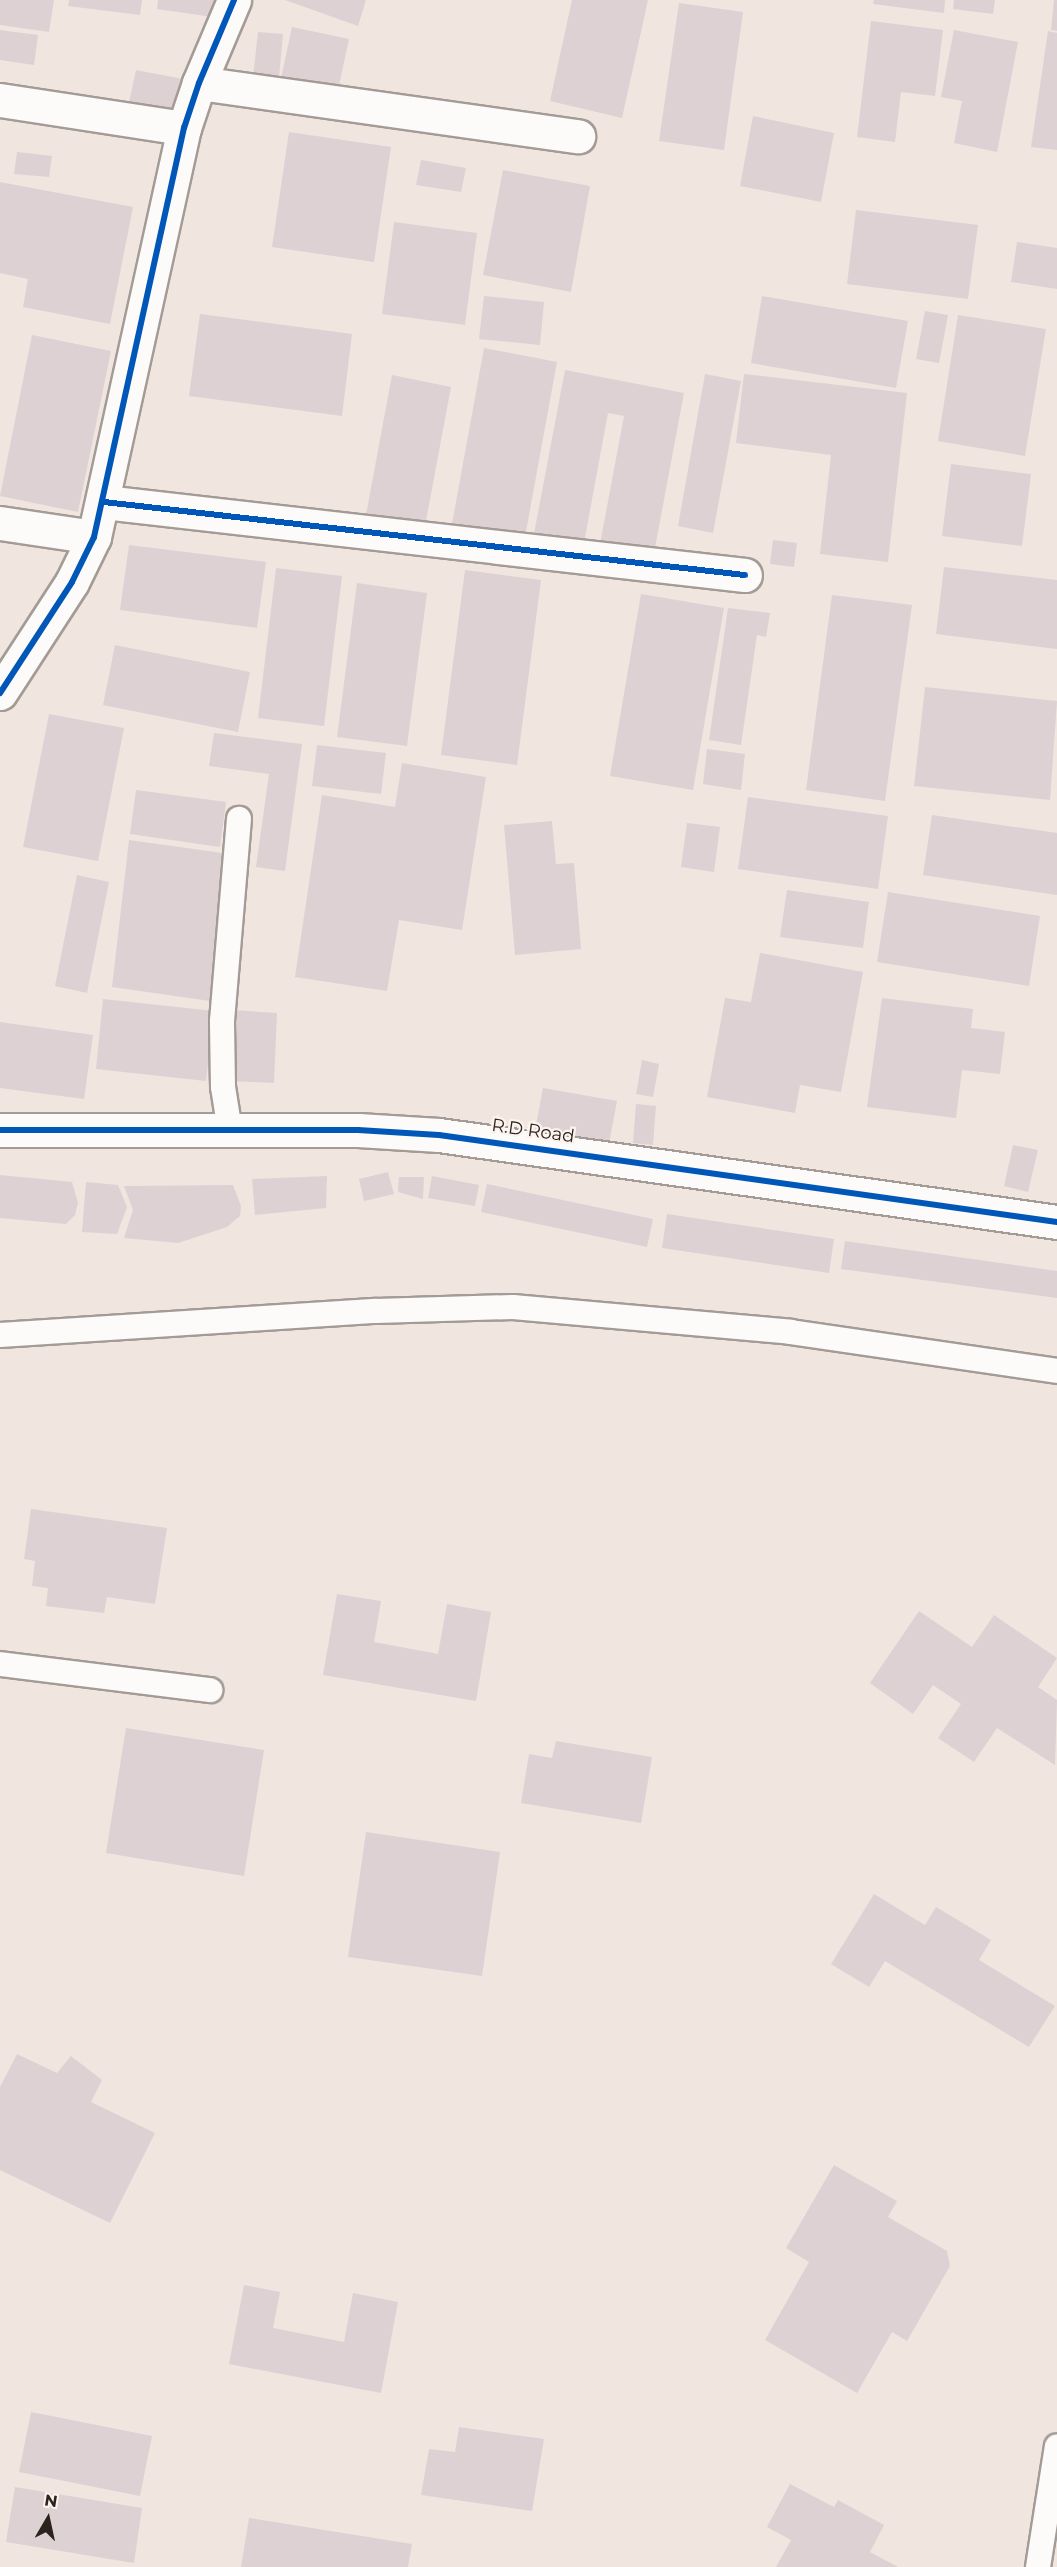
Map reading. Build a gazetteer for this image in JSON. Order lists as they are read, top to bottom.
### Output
{
  "streets": {
    "street": ["R.D Road"]
  },
  "north": "top"
}
